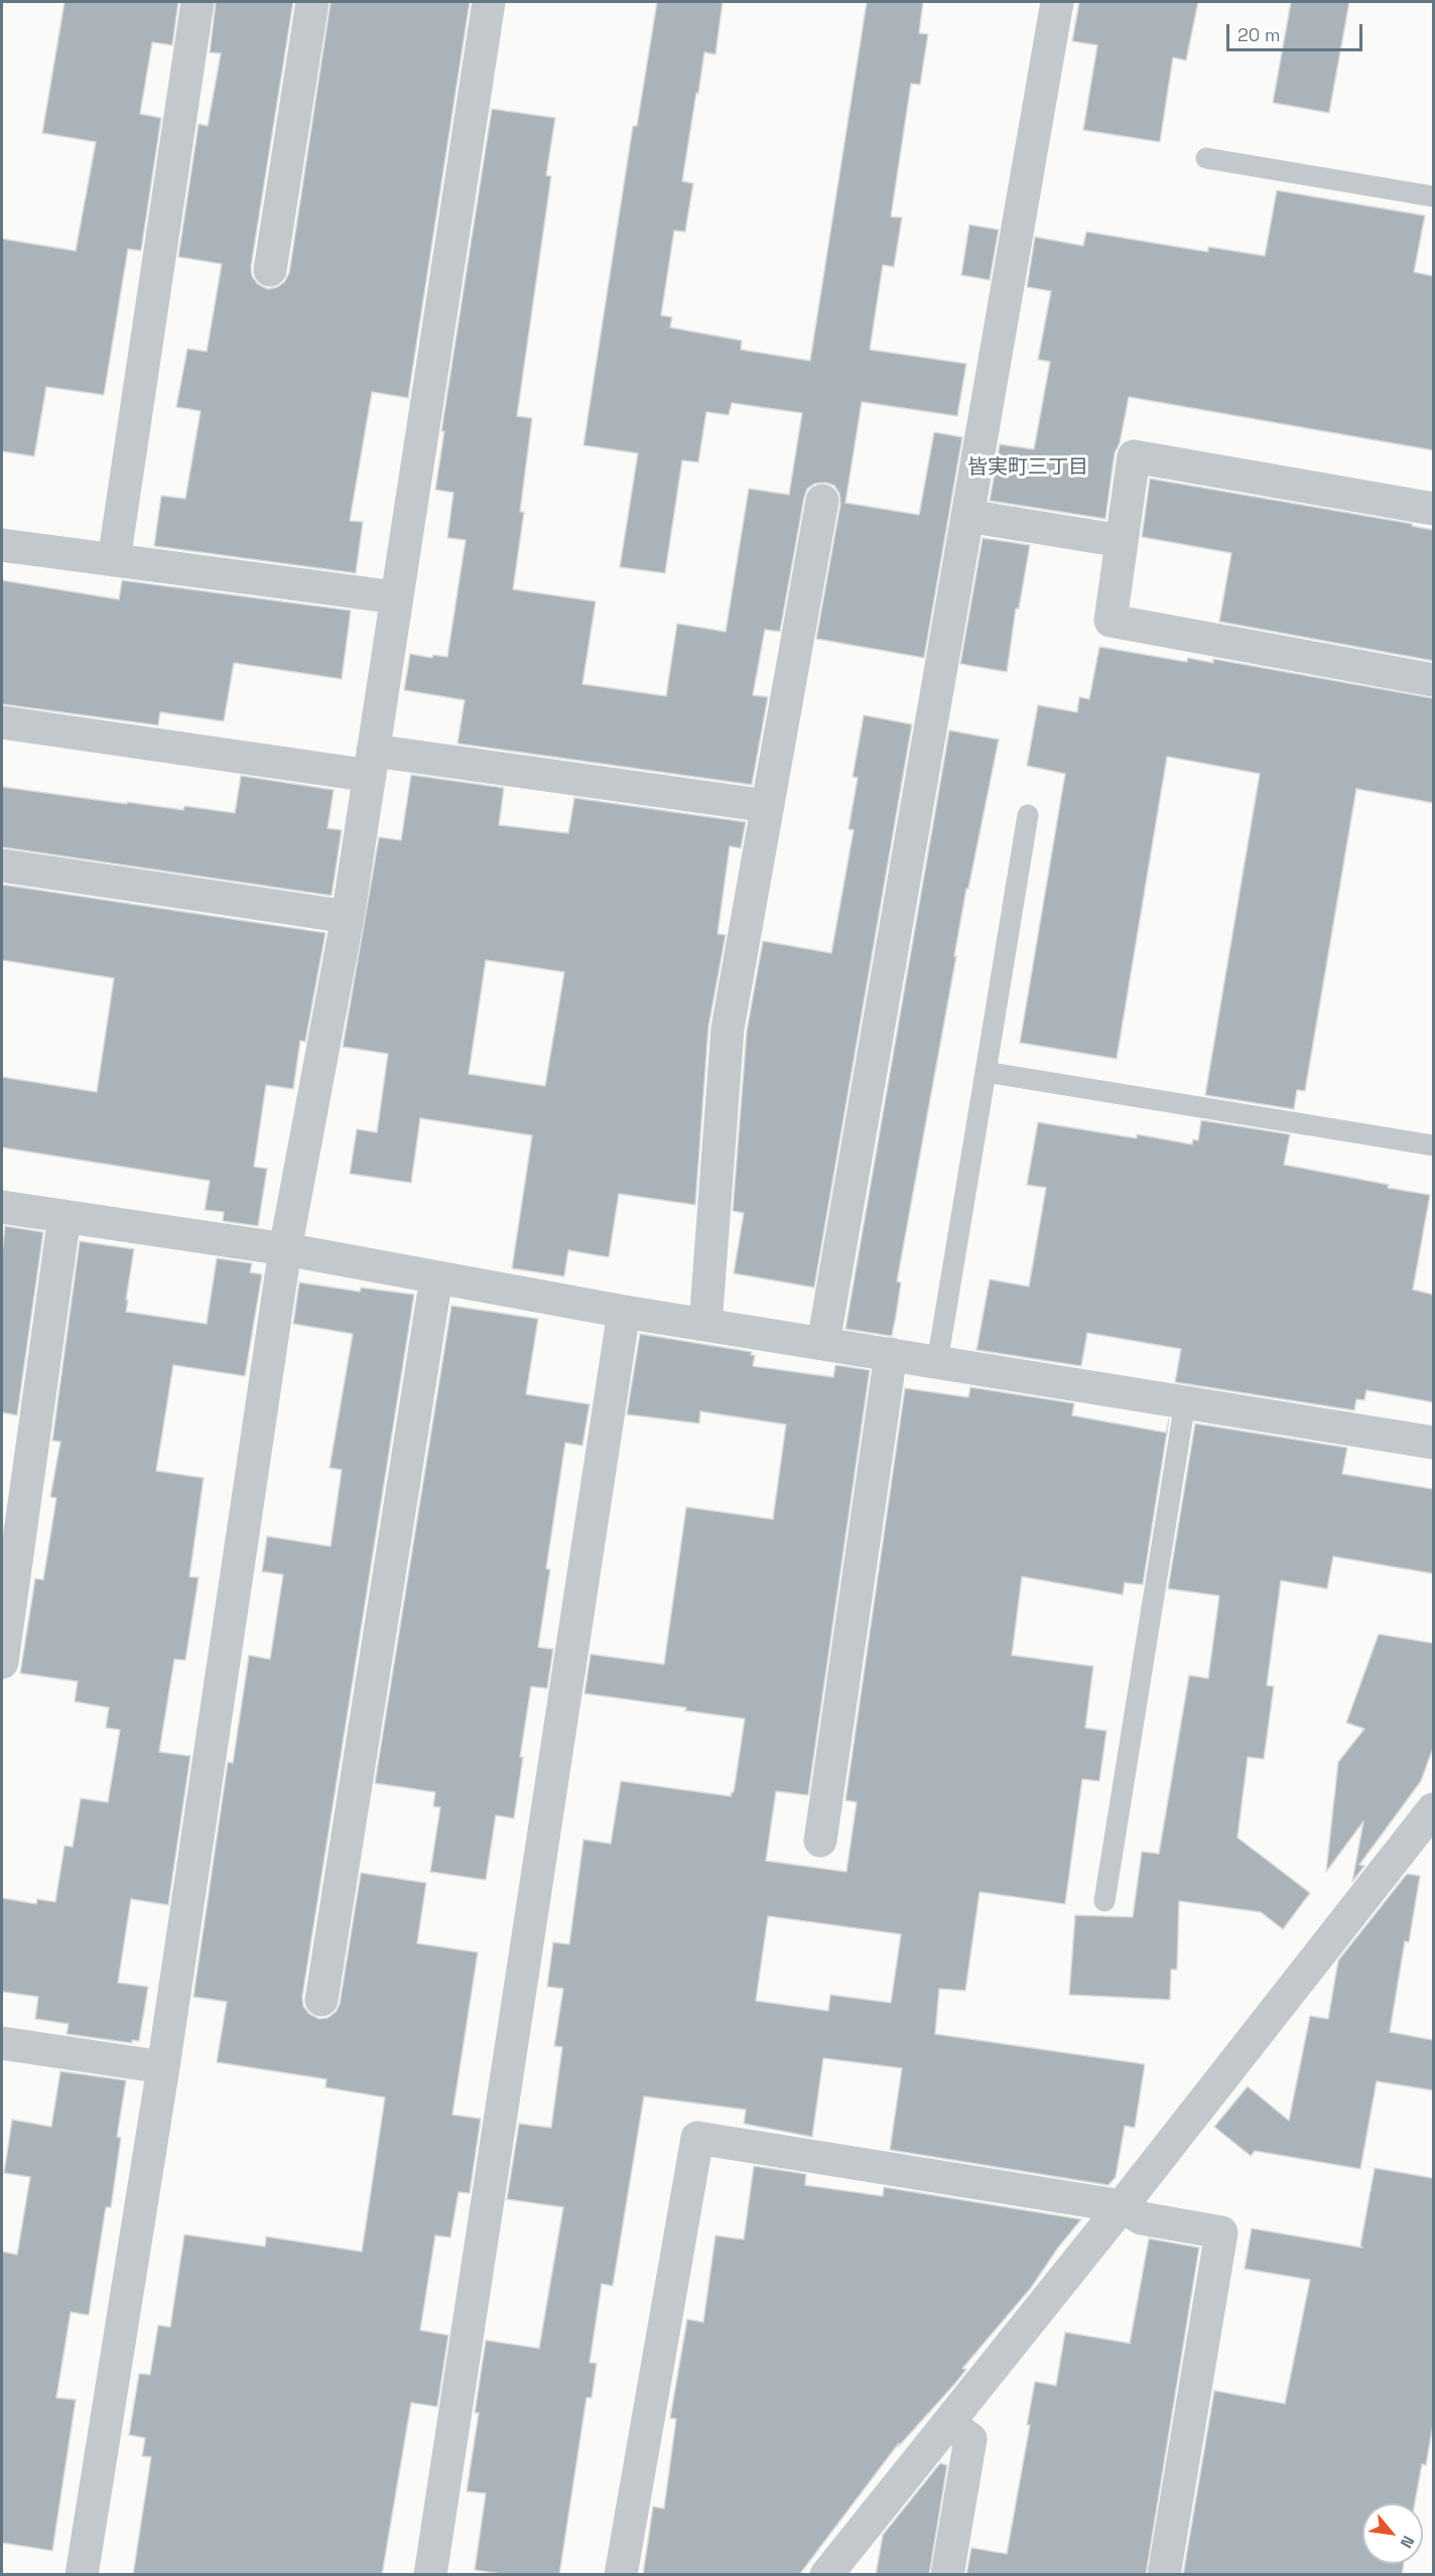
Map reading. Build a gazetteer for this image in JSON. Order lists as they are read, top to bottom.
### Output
{
  "districts": ["皆実町三丁目"],
  "scale_bar": "20 m",
  "north": "bottom right"
}
